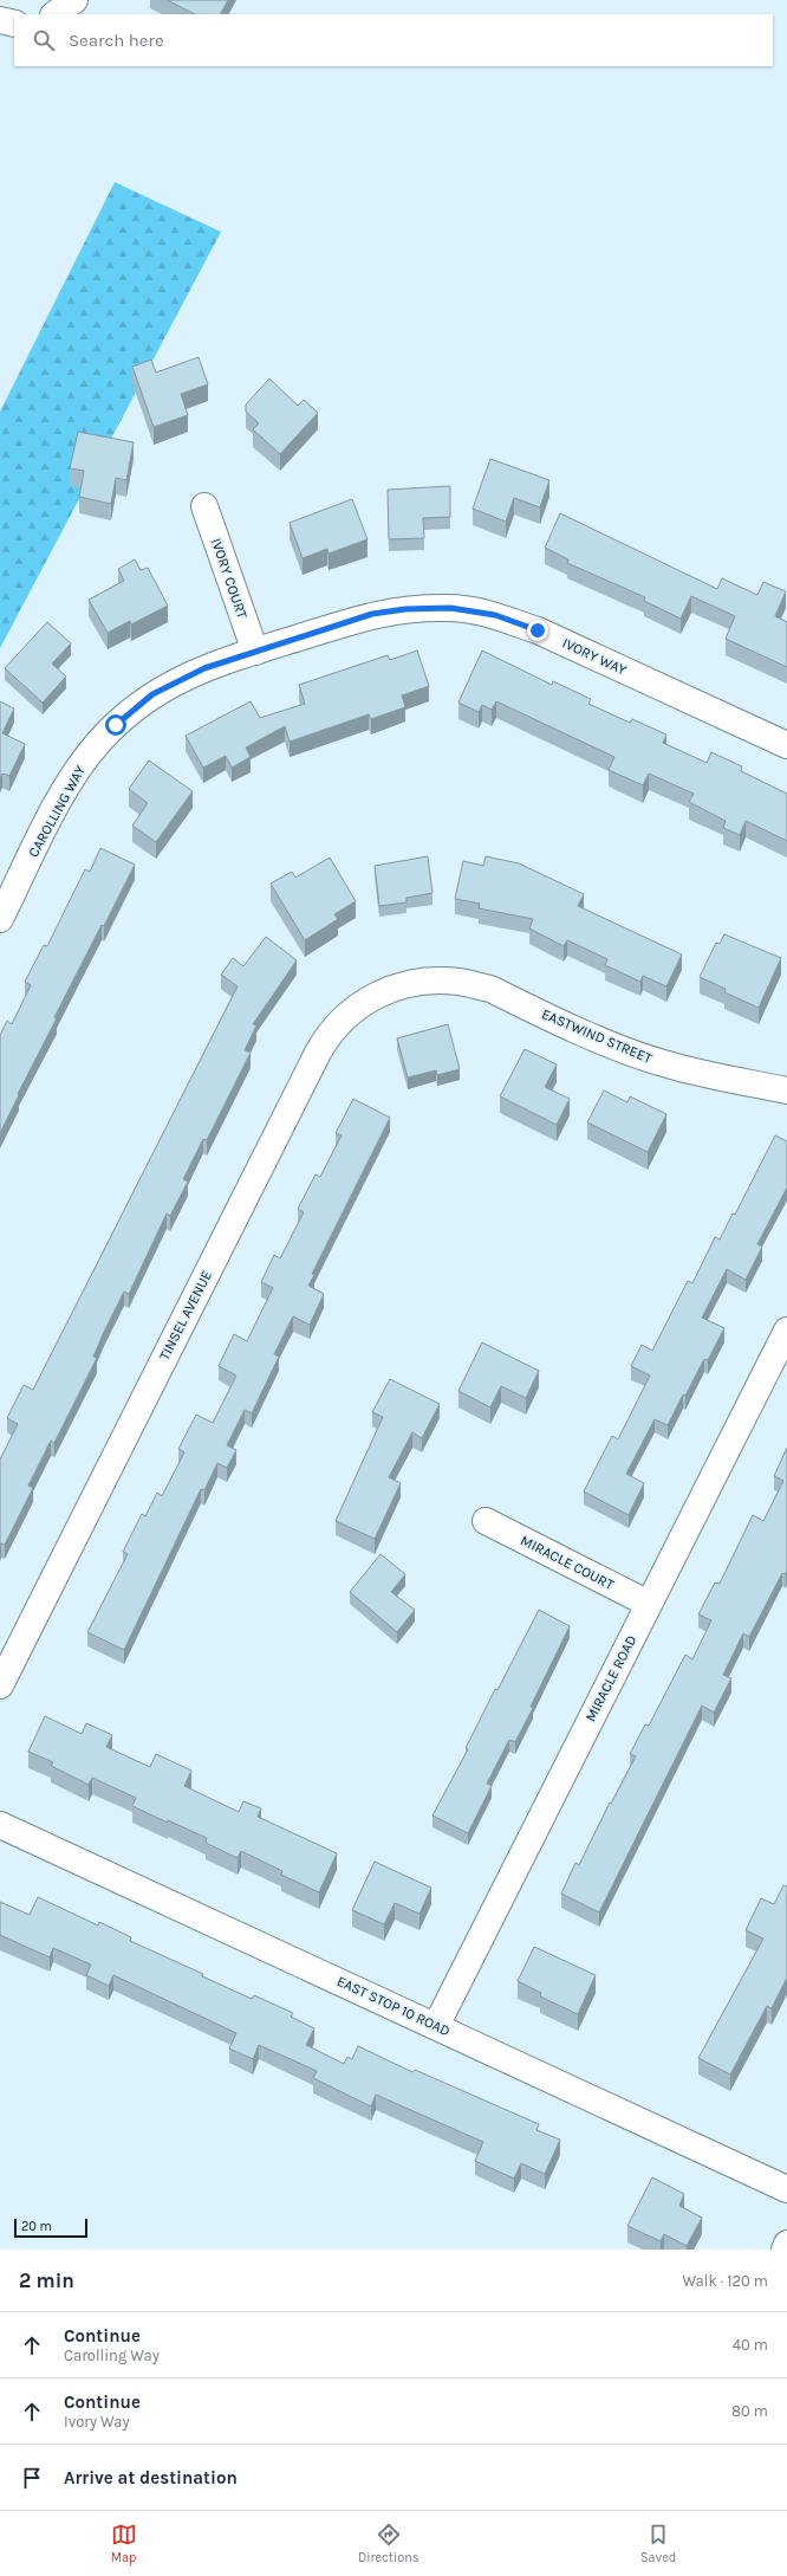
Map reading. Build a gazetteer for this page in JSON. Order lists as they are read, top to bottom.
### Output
{
  "streets": {
    "street": [
      "IVORY COURT",
      "IVORY WAY",
      "CAROLLING WAY",
      "EASTWIND STREET",
      "TINSEL AVENUE",
      "MIRACLE COURT",
      "MIRACLE ROAD",
      "EAST STOP 10 ROAD"
    ]
  },
  "crossings": [
    ["IVORY COURT", "IVORY WAY"],
    ["IVORY COURT", "CAROLLING WAY"],
    ["IVORY WAY", "CAROLLING WAY"],
    ["EASTWIND STREET", "TINSEL AVENUE"],
    ["MIRACLE COURT", "MIRACLE ROAD"],
    ["MIRACLE ROAD", "EAST STOP 10 ROAD"]
  ],
  "scale_bar": "20 m",
  "page": {
    "search": "Search here",
    "scale": "20 m",
    "heading": ["2 min", "Walk · 120 m"],
    "list": [
      ["Continue", "Carolling Way", "40 m"],
      ["Continue", "Ivory Way", "80 m"],
      "Arrive at destination"
    ],
    "nav": ["Map", "Directions", "Saved"]
  }
}
